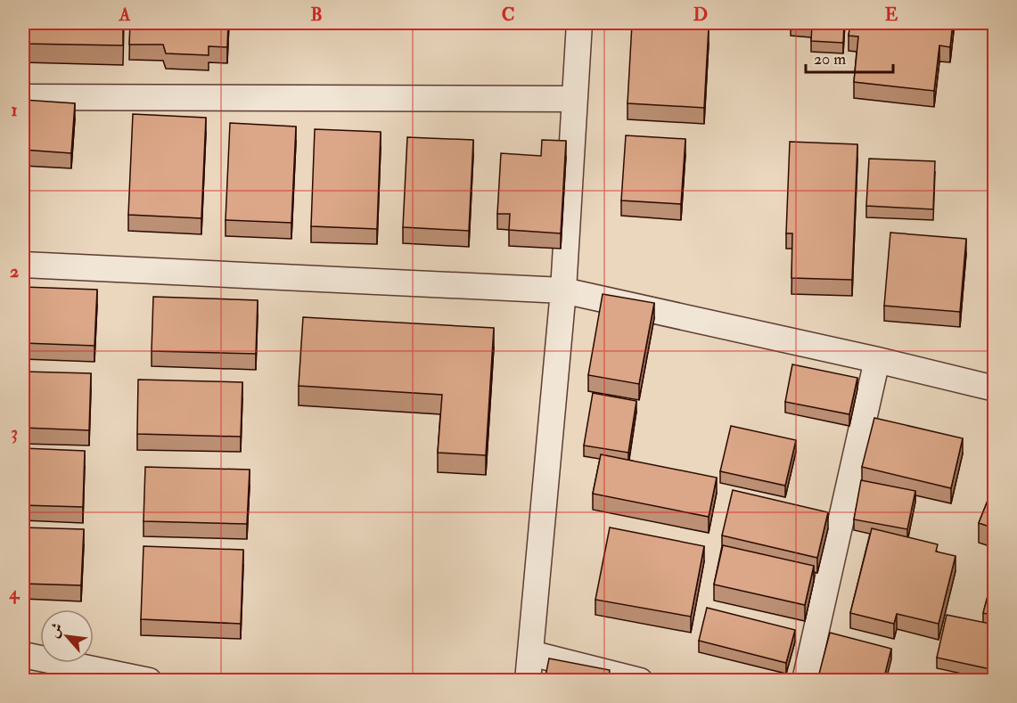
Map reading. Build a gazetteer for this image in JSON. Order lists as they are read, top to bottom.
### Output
{
  "scale_bar": "20 m",
  "north": "top left",
  "grid": {
    "columns": [
      "A",
      "B",
      "C",
      "D",
      "E"
    ],
    "rows": [
      "1",
      "2",
      "3",
      "4"
    ]
  }
}
